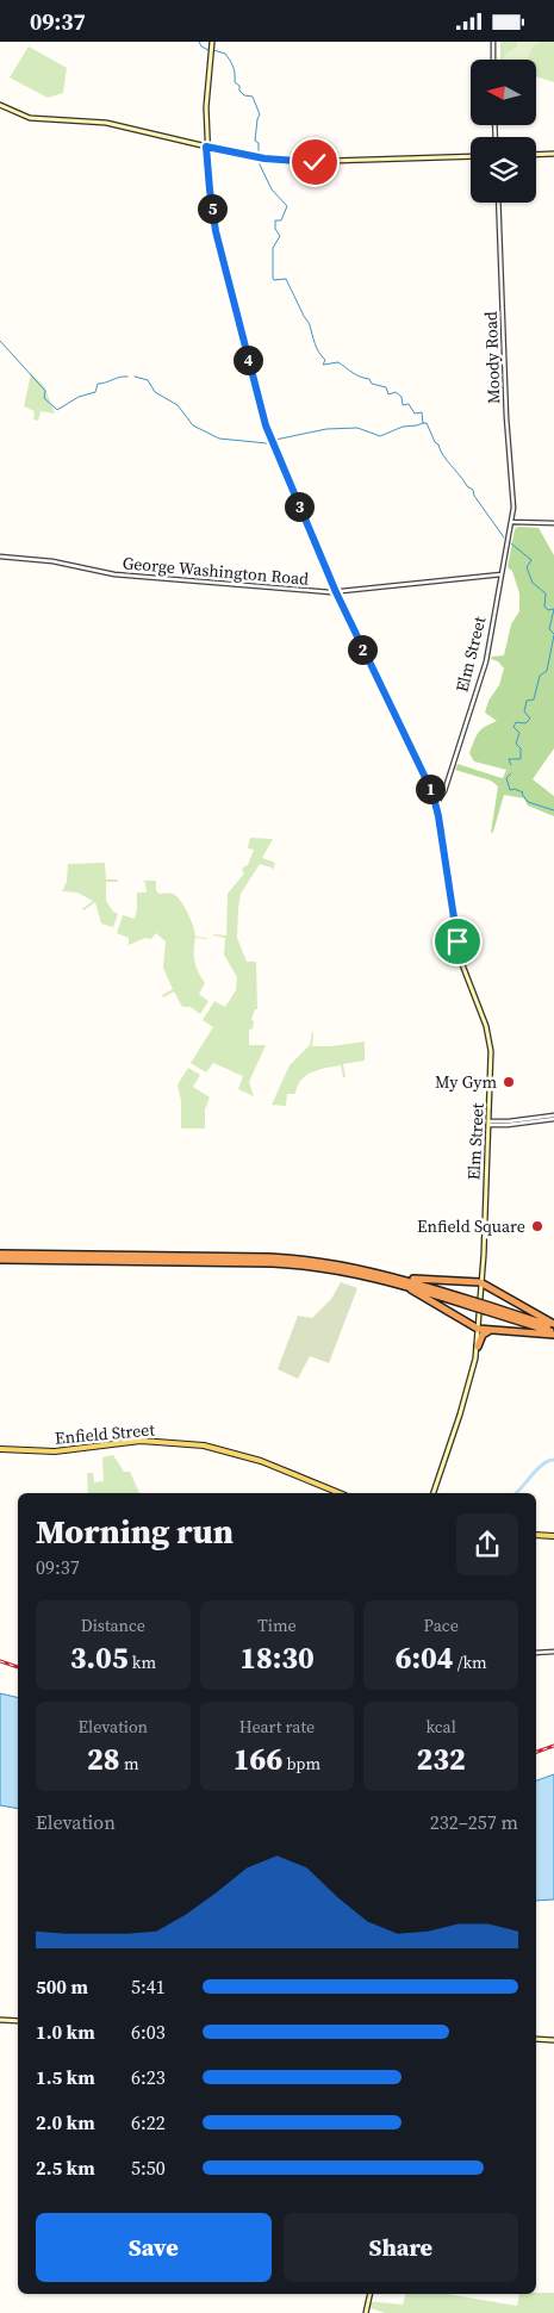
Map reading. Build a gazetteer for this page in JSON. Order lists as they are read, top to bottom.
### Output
{
  "streets": {
    "main road": ["Elm Street", "Enfield Street"],
    "street": ["Moody Road", "George Washington Road"]
  },
  "crossings": [
    ["Moody Road", "Elm Street"],
    ["George Washington Road", "Elm Street"]
  ],
  "places": ["My Gym", "Enfield Square"],
  "north": "left",
  "page": {
    "status": "09:37",
    "pins": [
      "5",
      "4",
      "3",
      "2",
      "1"
    ],
    "heading": ["Morning run", "09:37"],
    "stats": [
      ["Distance", "3.05 km"],
      ["Time", "18:30"],
      ["Pace", "6:04 /km"],
      ["Elevation", "28 m"],
      ["Heart rate", "166 bpm"],
      ["kcal", "232"]
    ],
    "chart": ["Elevation", "232–257 m"],
    "list": [
      {
        "name": "500 m",
        "note": "5:41"
      },
      {
        "name": "1.0 km",
        "note": "6:03"
      },
      {
        "name": "1.5 km",
        "note": "6:23"
      },
      {
        "name": "2.0 km",
        "note": "6:22"
      },
      {
        "name": "2.5 km",
        "note": "5:50"
      }
    ],
    "buttons": ["Save", "Share"]
  }
}
